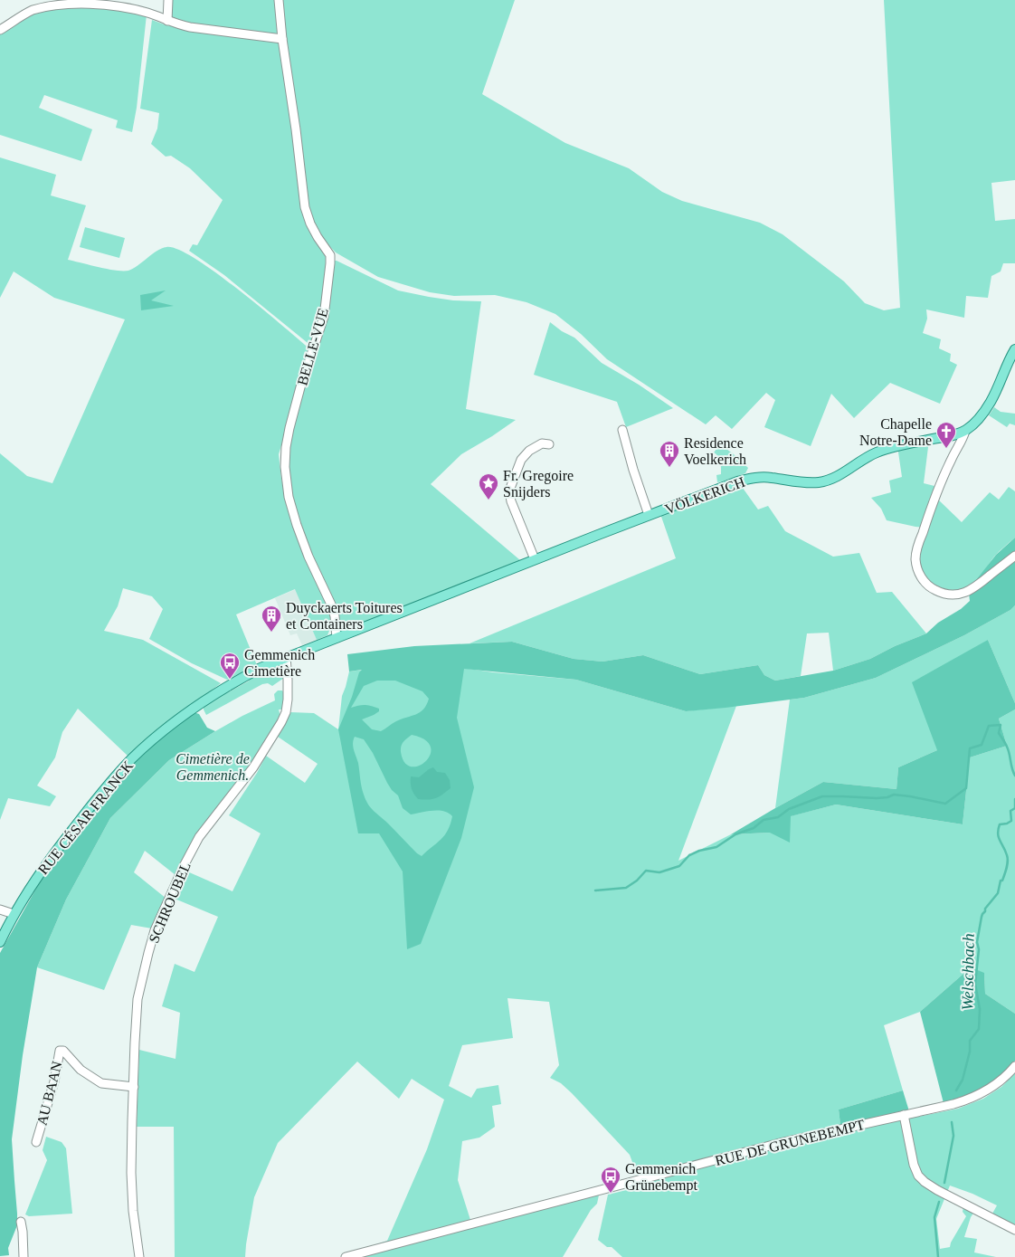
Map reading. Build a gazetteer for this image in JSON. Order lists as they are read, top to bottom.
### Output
{
  "streets": {
    "main road": ["VÖLKERICH", "RUE CÉSAR FRANCK"],
    "street": [
      "BELLE-VUE",
      "SCHROUBEL",
      "AU BAAN",
      "RUE DE GRUNEBEMPT"
    ]
  },
  "crossings": [
    ["BELLE-VUE", "VÖLKERICH"],
    ["VÖLKERICH", "RUE CÉSAR FRANCK"],
    ["VÖLKERICH", "SCHROUBEL"],
    ["RUE CÉSAR FRANCK", "SCHROUBEL"],
    ["SCHROUBEL", "AU BAAN"]
  ],
  "water": ["Welschbach"],
  "parks": ["Cimetière de Gemmenich."],
  "places": {
    "church": ["Chapelle Notre-Dame"],
    "building": ["Residence Voelkerich", "Duyckaerts Toitures et Containers"],
    "place": ["Fr. Gregoire Snijders"],
    "bus stop": ["Gemmenich Cimetière", "Gemmenich Grünebempt"]
  }
}
